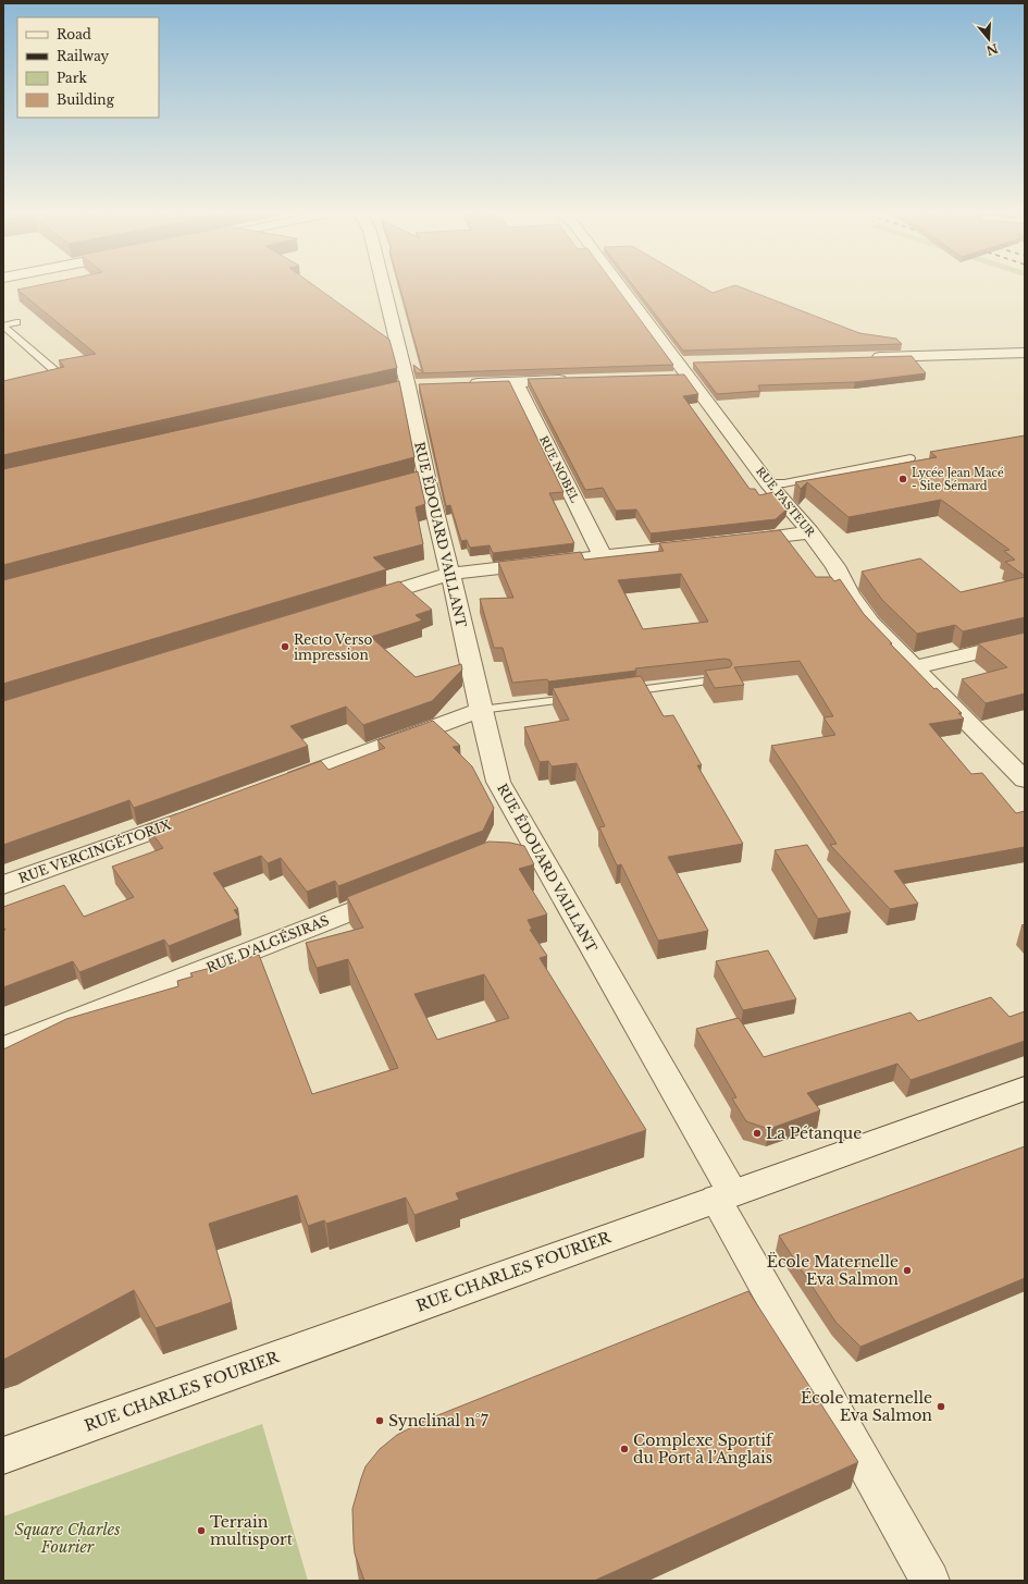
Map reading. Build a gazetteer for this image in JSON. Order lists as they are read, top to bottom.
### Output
{
  "streets": {
    "street": [
      "RUE NOBEL",
      "RUE PASTEUR",
      "RUE ÉDOUARD VAILLANT",
      "RUE VERCINGÉTORIX",
      "RUE D'ALGÉSIRAS",
      "RUE CHARLES FOURIER"
    ]
  },
  "crossings": [
    ["RUE ÉDOUARD VAILLANT", "RUE CHARLES FOURIER"]
  ],
  "parks": ["Square Charles Fourier"],
  "places": [
    "Lycée Jean Macé - Site Sémard",
    "Recto Verso impression",
    "La Pétanque",
    "Ëcole Maternelle Eva Salmon",
    "École maternelle Eva Salmon",
    "Synclinal n°7",
    "Complexe Sportif du Port à l’Anglais",
    "Terrain multisport"
  ],
  "legend": [
    "Road",
    "Railway",
    "Park",
    "Building"
  ],
  "north": "bottom"
}
